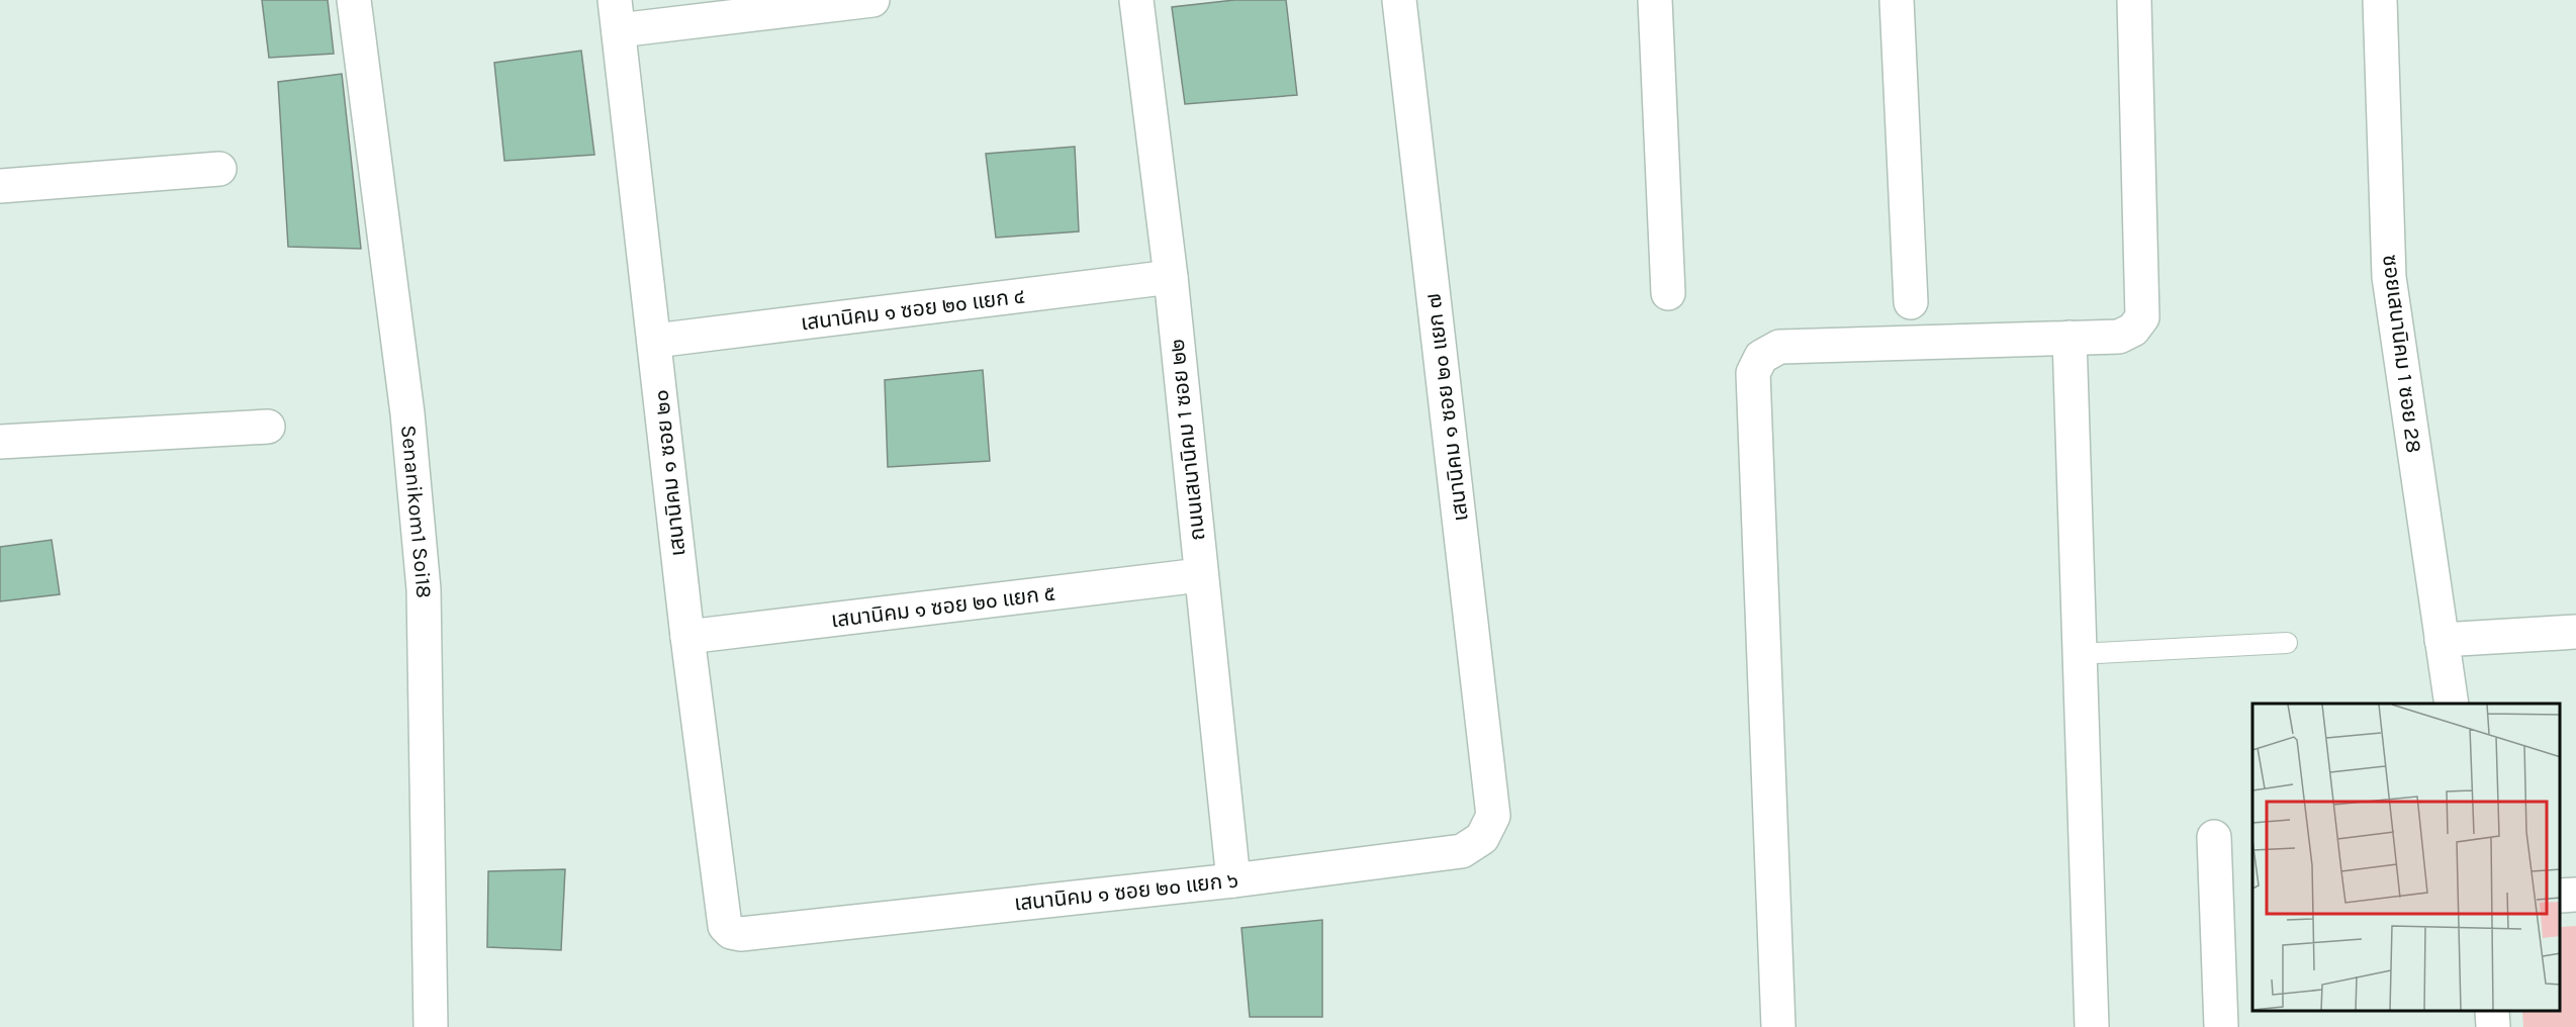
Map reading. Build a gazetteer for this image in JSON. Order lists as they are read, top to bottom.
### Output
{
  "streets": {
    "street": [
      "เสนานิคม ๑ ซอย ๒๐ แยก ๔",
      "ซอยเสนานิคม 1 ซอย 28",
      "เสนานิคม ๑ ซอย ๒๐ แยก ๗",
      "ถนนเสนานิคม 1 ซอย ๒๒",
      "เสนานิคม ๑ ซอย ๒๐",
      "Senanikom1 Soi18",
      "เสนานิคม ๑ ซอย ๒๐ แยก ๕",
      "เสนานิคม ๑ ซอย ๒๐ แยก ๖"
    ]
  },
  "crossings": [
    ["เสนานิคม ๑ ซอย ๒๐ แยก ๔", "ถนนเสนานิคม 1 ซอย ๒๒"],
    ["เสนานิคม ๑ ซอย ๒๐ แยก ๔", "เสนานิคม ๑ ซอย ๒๐"],
    ["เสนานิคม ๑ ซอย ๒๐ แยก ๗", "เสนานิคม ๑ ซอย ๒๐ แยก ๖"],
    ["ถนนเสนานิคม 1 ซอย ๒๒", "เสนานิคม ๑ ซอย ๒๐ แยก ๕"],
    ["ถนนเสนานิคม 1 ซอย ๒๒", "เสนานิคม ๑ ซอย ๒๐ แยก ๖"],
    ["เสนานิคม ๑ ซอย ๒๐", "เสนานิคม ๑ ซอย ๒๐ แยก ๕"],
    ["เสนานิคม ๑ ซอย ๒๐", "เสนานิคม ๑ ซอย ๒๐ แยก ๖"]
  ]
}
